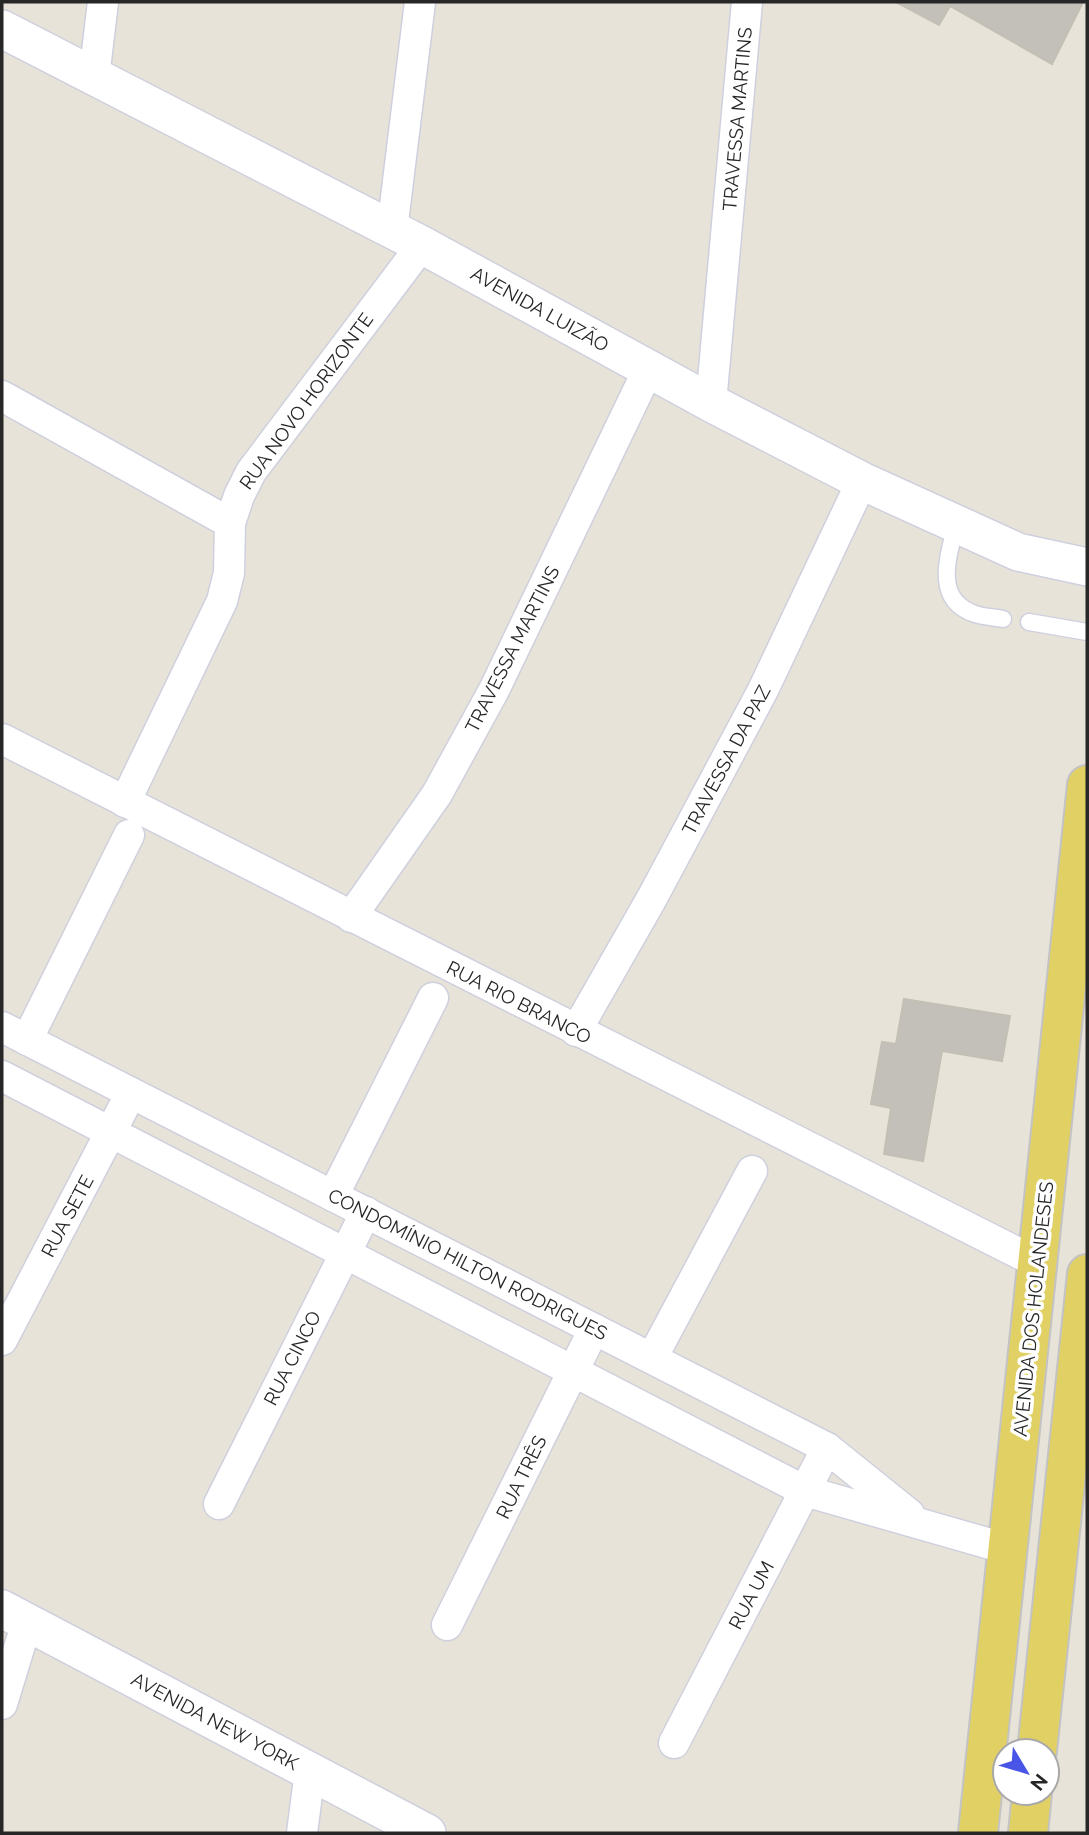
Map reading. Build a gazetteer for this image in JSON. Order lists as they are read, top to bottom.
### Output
{
  "streets": {
    "main road": ["AVENIDA DOS HOLANDESES"],
    "street": [
      "TRAVESSA MARTINS",
      "AVENIDA LUIZÃO",
      "RUA NOVO HORIZONTE",
      "TRAVESSA DA PAZ",
      "RUA RIO BRANCO",
      "RUA SETE",
      "CONDOMÍNIO HILTON RODRIGUES",
      "RUA CINCO",
      "RUA TRÊS",
      "RUA UM",
      "AVENIDA NEW YORK"
    ]
  },
  "crossings": [
    ["TRAVESSA MARTINS", "AVENIDA LUIZÃO"],
    ["TRAVESSA MARTINS", "RUA RIO BRANCO"],
    ["AVENIDA LUIZÃO", "RUA NOVO HORIZONTE"],
    ["AVENIDA LUIZÃO", "TRAVESSA DA PAZ"],
    ["RUA NOVO HORIZONTE", "RUA RIO BRANCO"],
    ["TRAVESSA DA PAZ", "RUA RIO BRANCO"],
    ["RUA RIO BRANCO", "AVENIDA DOS HOLANDESES"],
    ["RUA SETE", "CONDOMÍNIO HILTON RODRIGUES"],
    ["CONDOMÍNIO HILTON RODRIGUES", "AVENIDA DOS HOLANDESES"],
    ["CONDOMÍNIO HILTON RODRIGUES", "RUA CINCO"],
    ["CONDOMÍNIO HILTON RODRIGUES", "RUA TRÊS"],
    ["CONDOMÍNIO HILTON RODRIGUES", "RUA UM"]
  ],
  "north": "bottom right"
}
